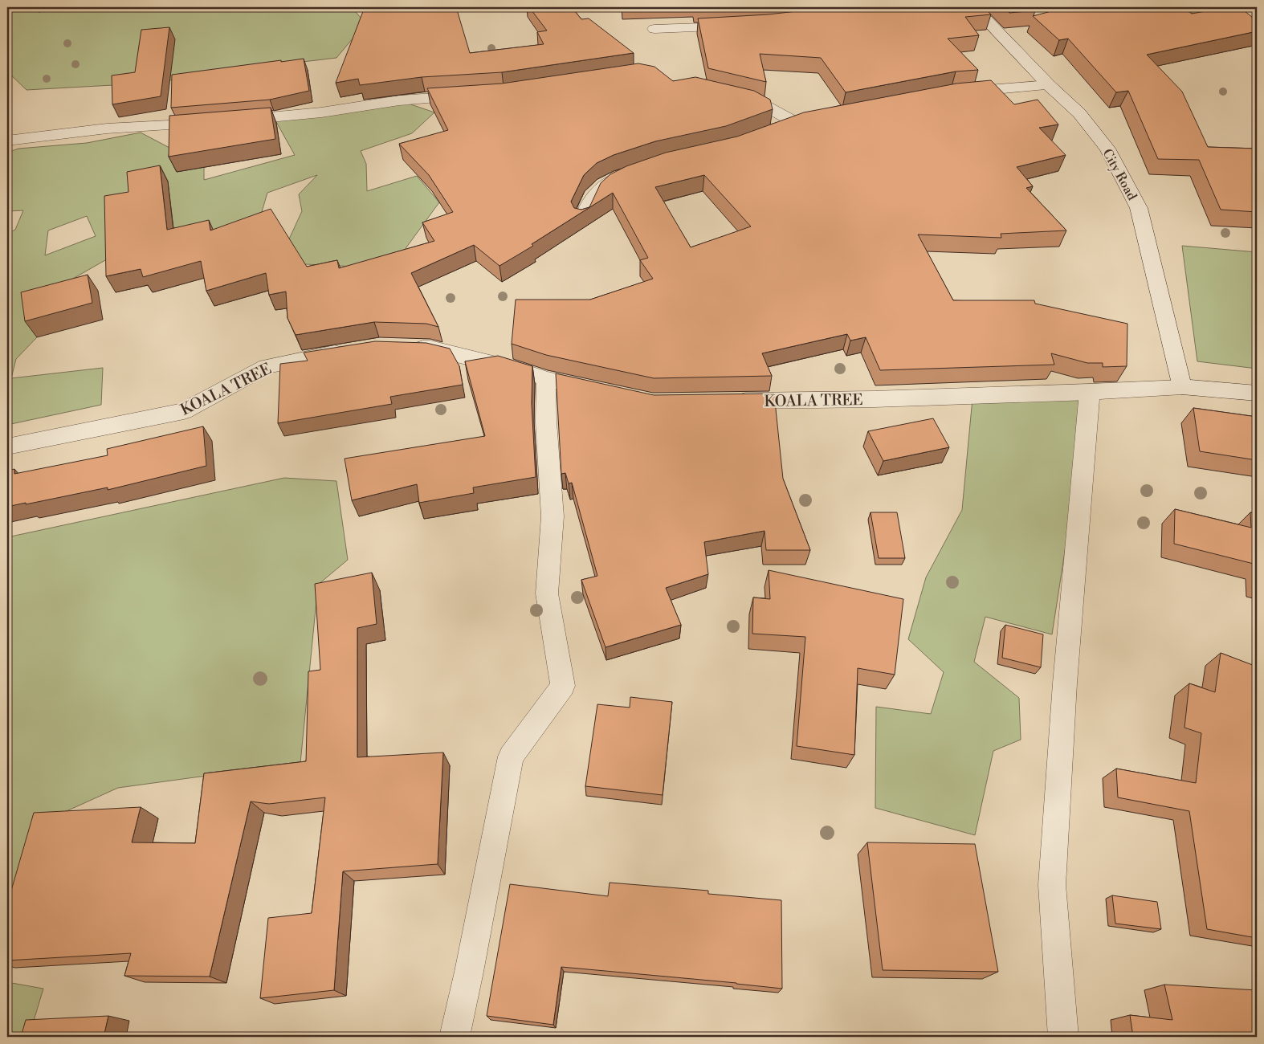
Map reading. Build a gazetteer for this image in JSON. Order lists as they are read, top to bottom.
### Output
{
  "streets": {
    "street": ["City Road", "KOALA TREE"]
  },
  "crossings": [
    ["City Road", "KOALA TREE"]
  ]
}
